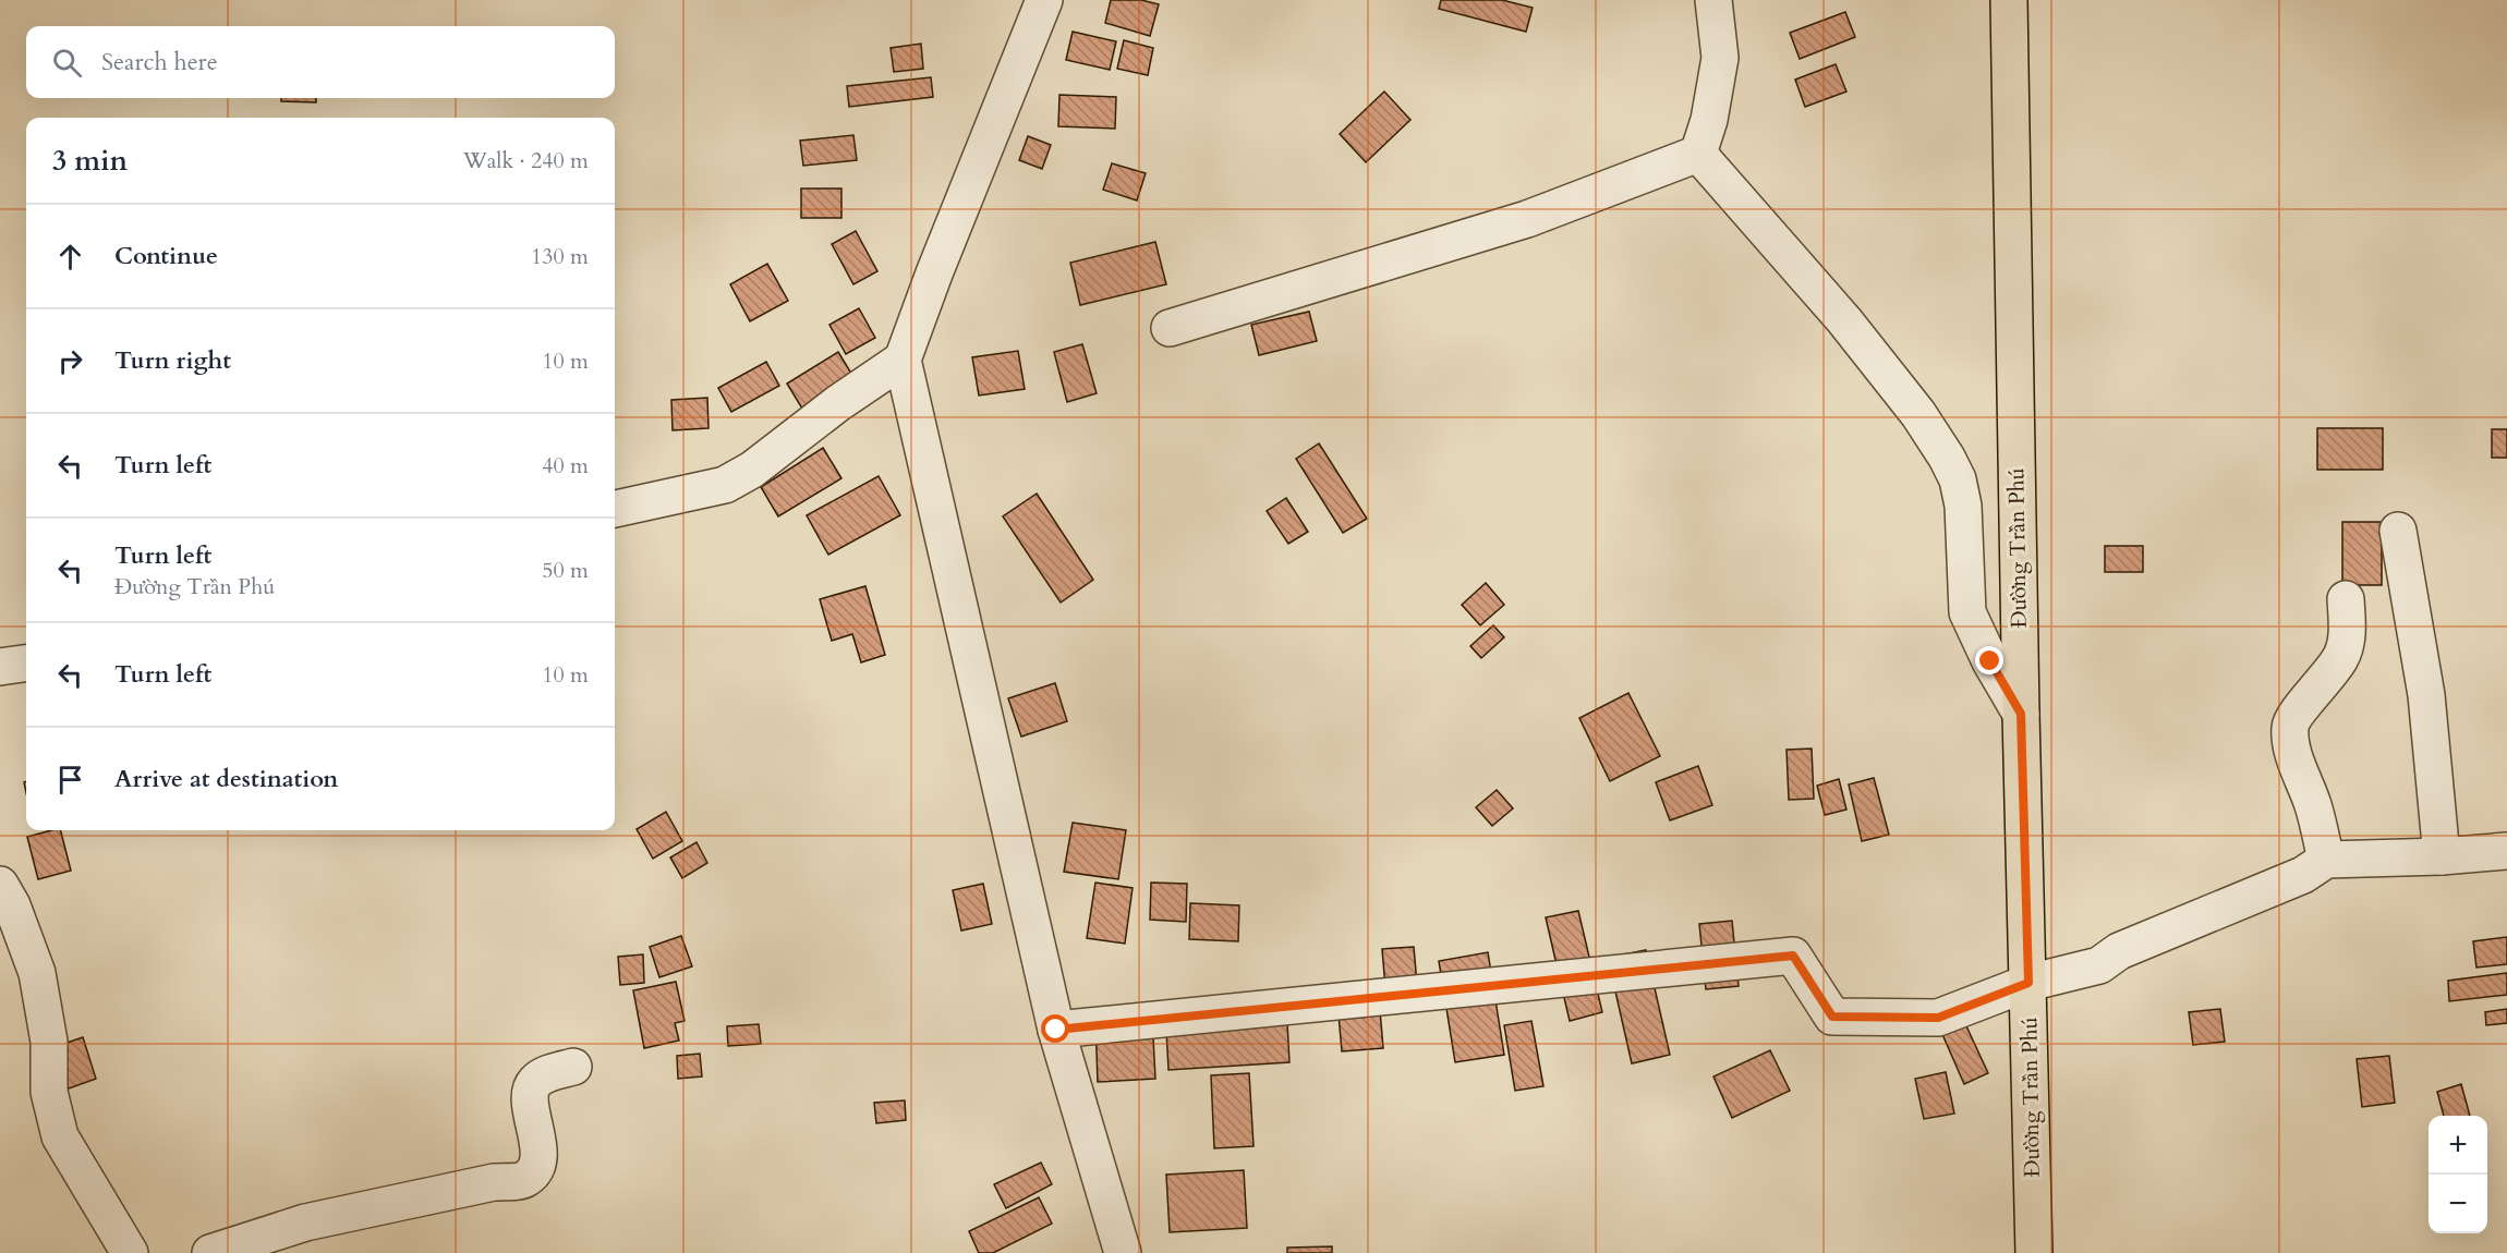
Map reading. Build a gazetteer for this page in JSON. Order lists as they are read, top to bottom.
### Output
{
  "streets": {
    "main road": ["Đường Trần Phú"]
  },
  "page": {
    "search": "Search here",
    "heading": ["3 min", "Walk · 240 m"],
    "list": [
      ["Continue", "130 m"],
      ["Turn right", "10 m"],
      ["Turn left", "40 m"],
      ["Turn left", "Đường Trần Phú", "50 m"],
      ["Turn left", "10 m"],
      "Arrive at destination"
    ],
    "map_buttons": ["+", "−"]
  }
}
